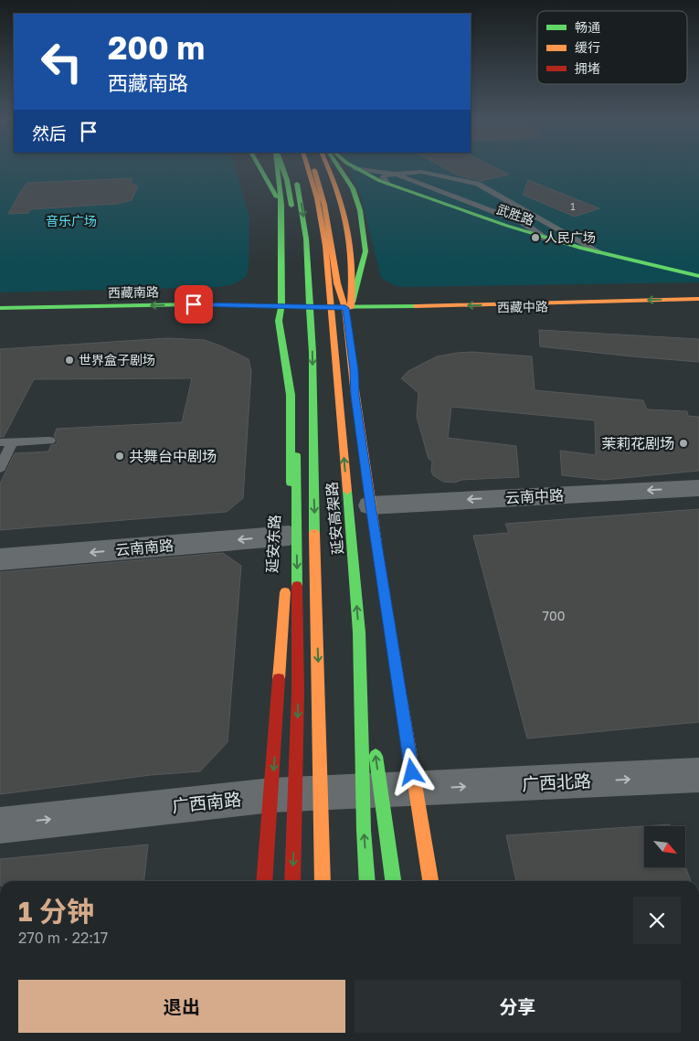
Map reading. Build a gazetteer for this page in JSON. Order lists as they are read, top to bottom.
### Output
{
  "streets": {
    "main road": [
      "武胜路",
      "西藏南路",
      "西藏中路",
      "延安高架路",
      "延安东路"
    ],
    "street": [
      "云南中路",
      "云南南路",
      "广西北路",
      "广西南路"
    ]
  },
  "crossings": [
    ["西藏南路", "西藏中路"],
    ["西藏南路", "延安东路"],
    ["延安东路", "云南南路"],
    ["延安东路", "广西南路"],
    ["广西北路", "广西南路"]
  ],
  "one_way": [
    "西藏南路",
    "西藏中路",
    "云南中路",
    "云南南路",
    "广西北路",
    "广西南路"
  ],
  "parks": ["音乐广场"],
  "places": [
    "人民广场",
    "世界盒子剧场",
    "茉莉花剧场",
    "共舞台中剧场"
  ],
  "house_numbers": ["1", "700"],
  "legend": ["畅通", "缓行", "拥堵"],
  "north": "bottom right",
  "page": {
    "turn": ["200 m", "西藏南路"],
    "then": "然后",
    "heading": ["1 分钟", "270 m · 22:17"],
    "buttons": ["退出", "分享"]
  }
}
